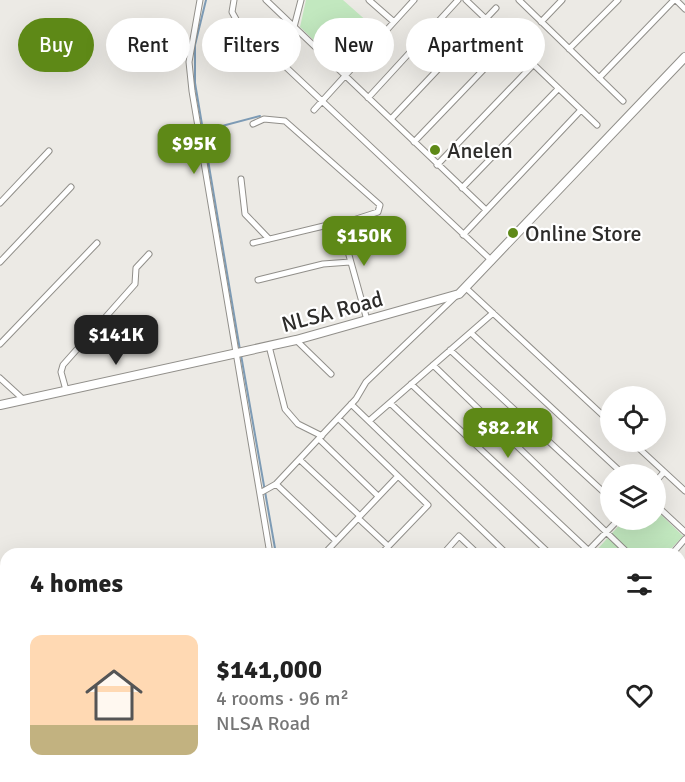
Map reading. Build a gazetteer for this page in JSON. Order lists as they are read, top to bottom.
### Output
{
  "streets": {
    "main road": ["NLSA Road"]
  },
  "places": ["Anelen", "Online Store"],
  "page": {
    "chip": [
      "Buy",
      "Rent",
      "Filters",
      "New",
      "Apartment"
    ],
    "price": [
      "$95K",
      "$150K",
      "$141K",
      "$82.2K"
    ],
    "heading": "4 homes",
    "list": [
      {
        "name": "$141,000",
        "note": "4 rooms · 96 m² · NLSA Road"
      }
    ]
  }
}
